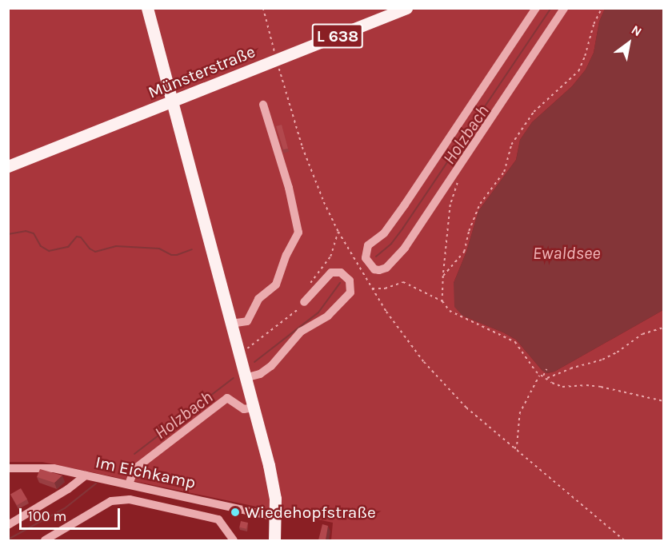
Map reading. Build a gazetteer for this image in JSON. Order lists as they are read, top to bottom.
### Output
{
  "streets": {
    "main road": ["L 638", "Münsterstraße"],
    "street": ["Im Eichkamp"]
  },
  "water": ["Holzbach", "Ewaldsee"],
  "places": ["Wiedehopfstraße"],
  "scale_bar": "100 m",
  "north": "top right"
}
